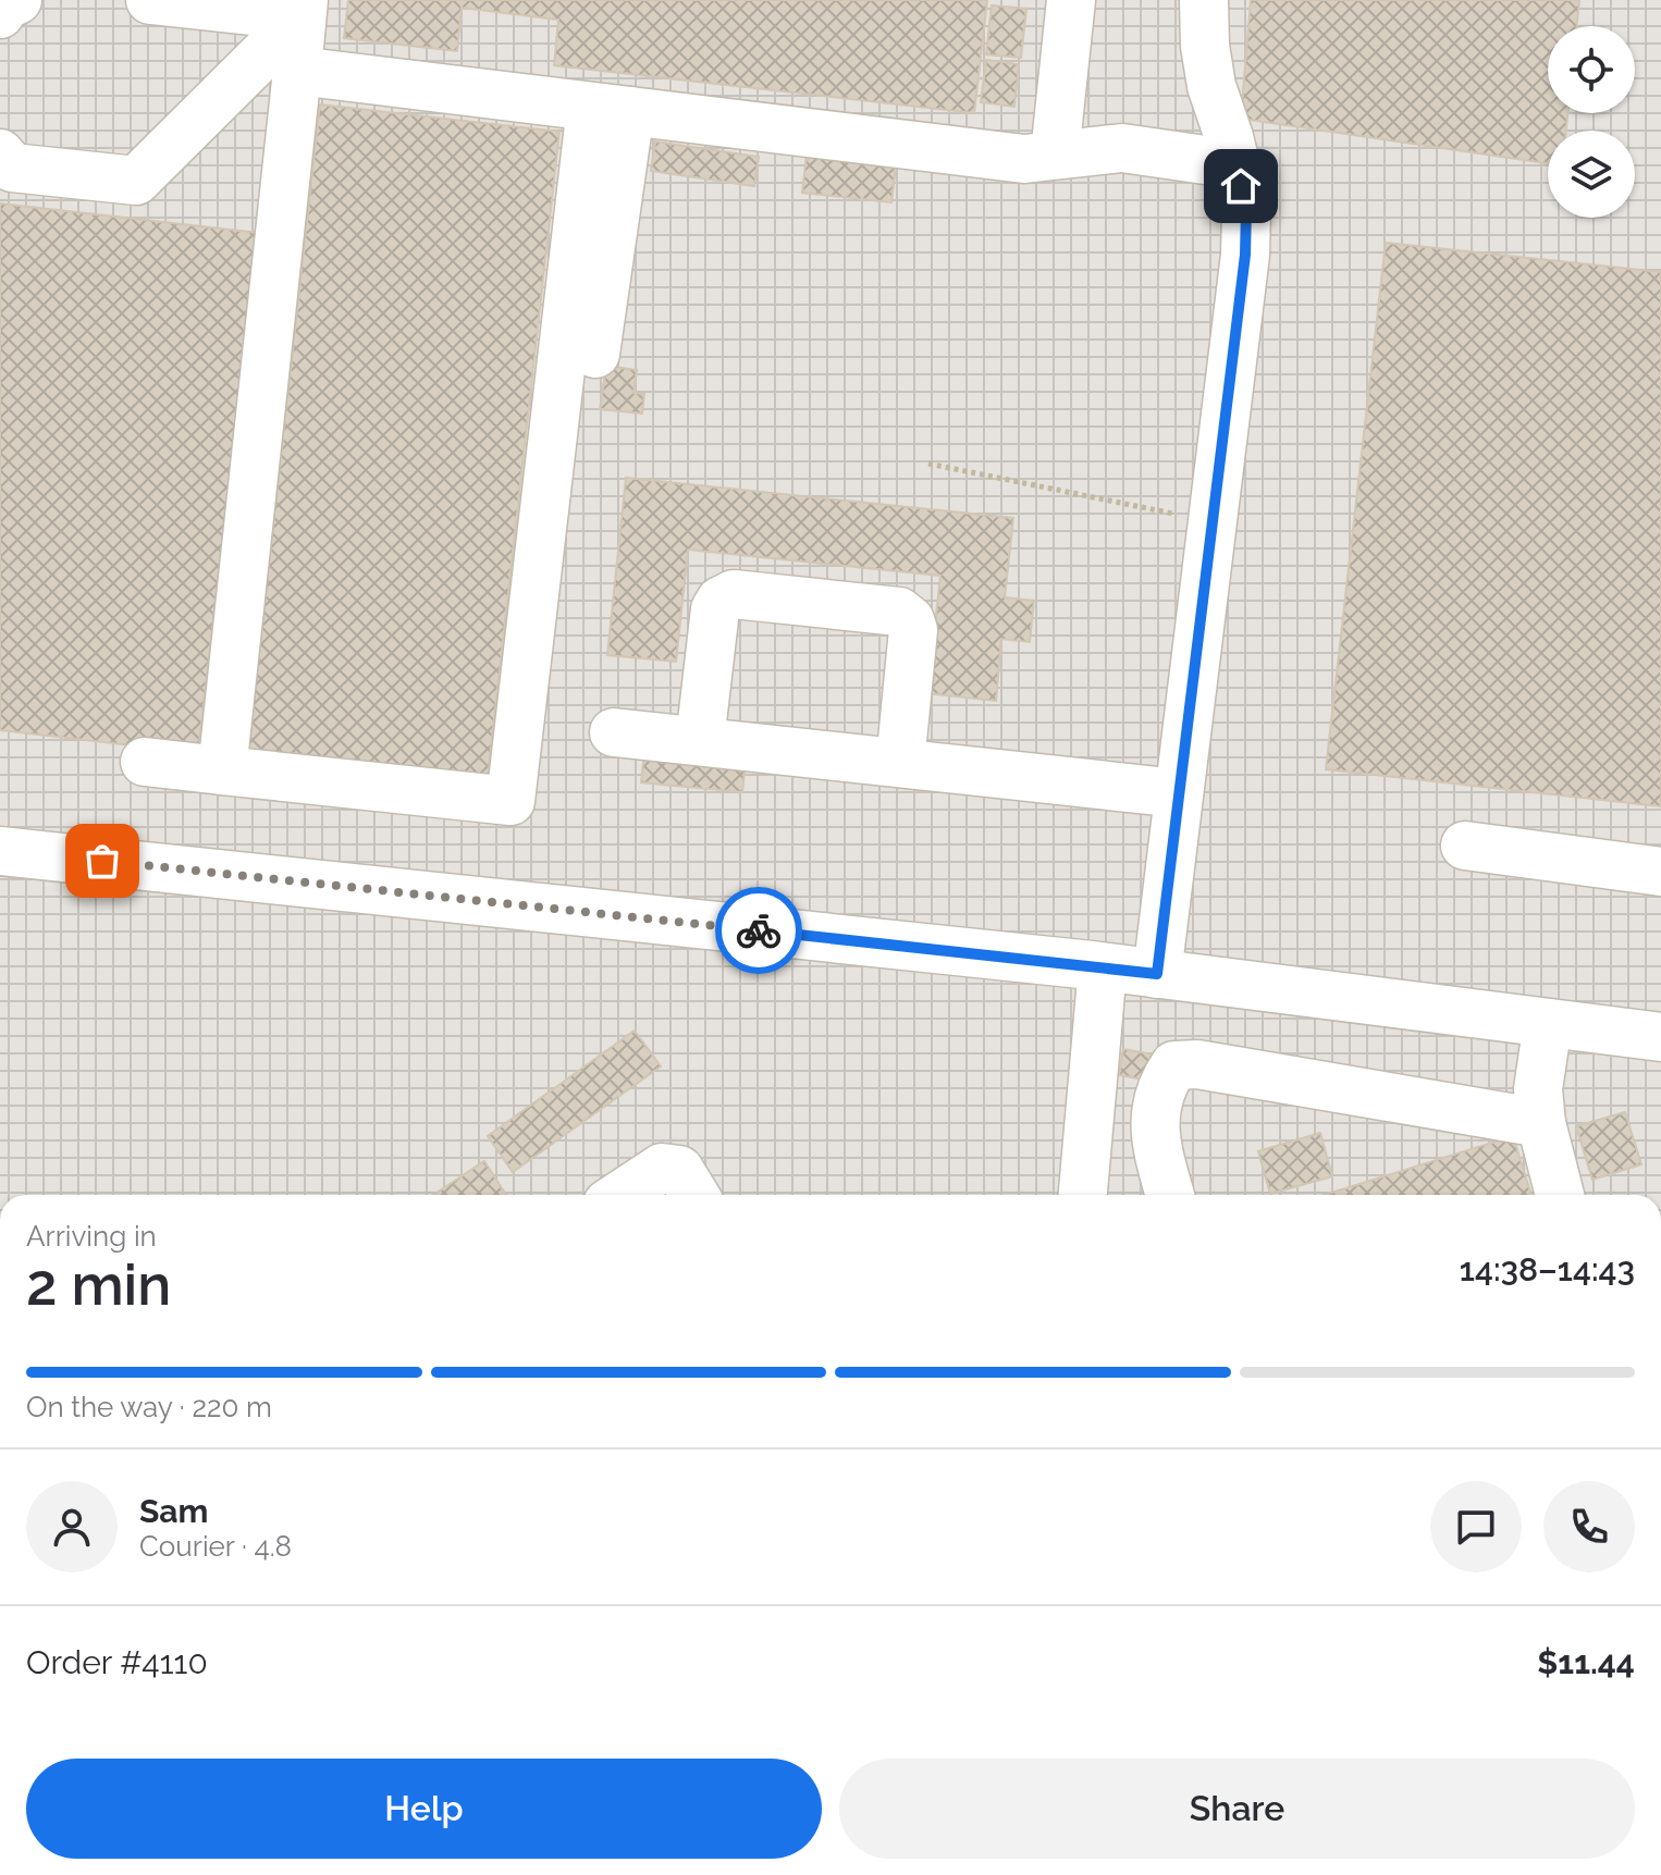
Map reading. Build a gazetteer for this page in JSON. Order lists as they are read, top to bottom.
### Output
{
  "page": {
    "heading": ["2 min", "Arriving in", "14:38–14:43"],
    "panel": [
      "Sam",
      "Courier · 4.8",
      "Order #4110",
      "$11.44"
    ],
    "bar": "On the way · 220 m",
    "buttons": ["Help", "Share"]
  }
}
